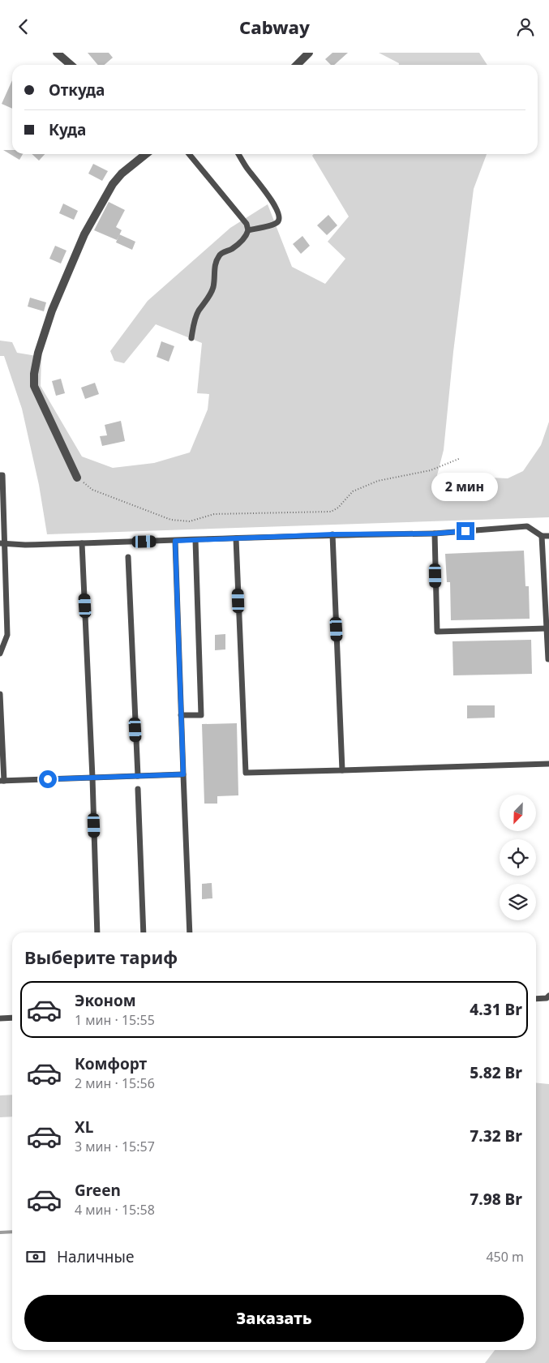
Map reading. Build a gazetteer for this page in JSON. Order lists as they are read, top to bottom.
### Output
{
  "north": "bottom left",
  "page": {
    "header": "Cabway",
    "banner": ["Откуда", "Куда"],
    "bubble": "2 мин",
    "heading": "Выберите тариф",
    "list": [
      {
        "name": "Эконом",
        "note": "1 мин · 15:55",
        "value": "4.31 Br"
      },
      {
        "name": "Комфорт",
        "note": "2 мин · 15:56",
        "value": "5.82 Br"
      },
      {
        "name": "XL",
        "note": "3 мин · 15:57",
        "value": "7.32 Br"
      },
      {
        "name": "Green",
        "note": "4 мин · 15:58",
        "value": "7.98 Br"
      }
    ],
    "pay": ["Наличные", "450 m"],
    "buttons": "Заказать"
  }
}
